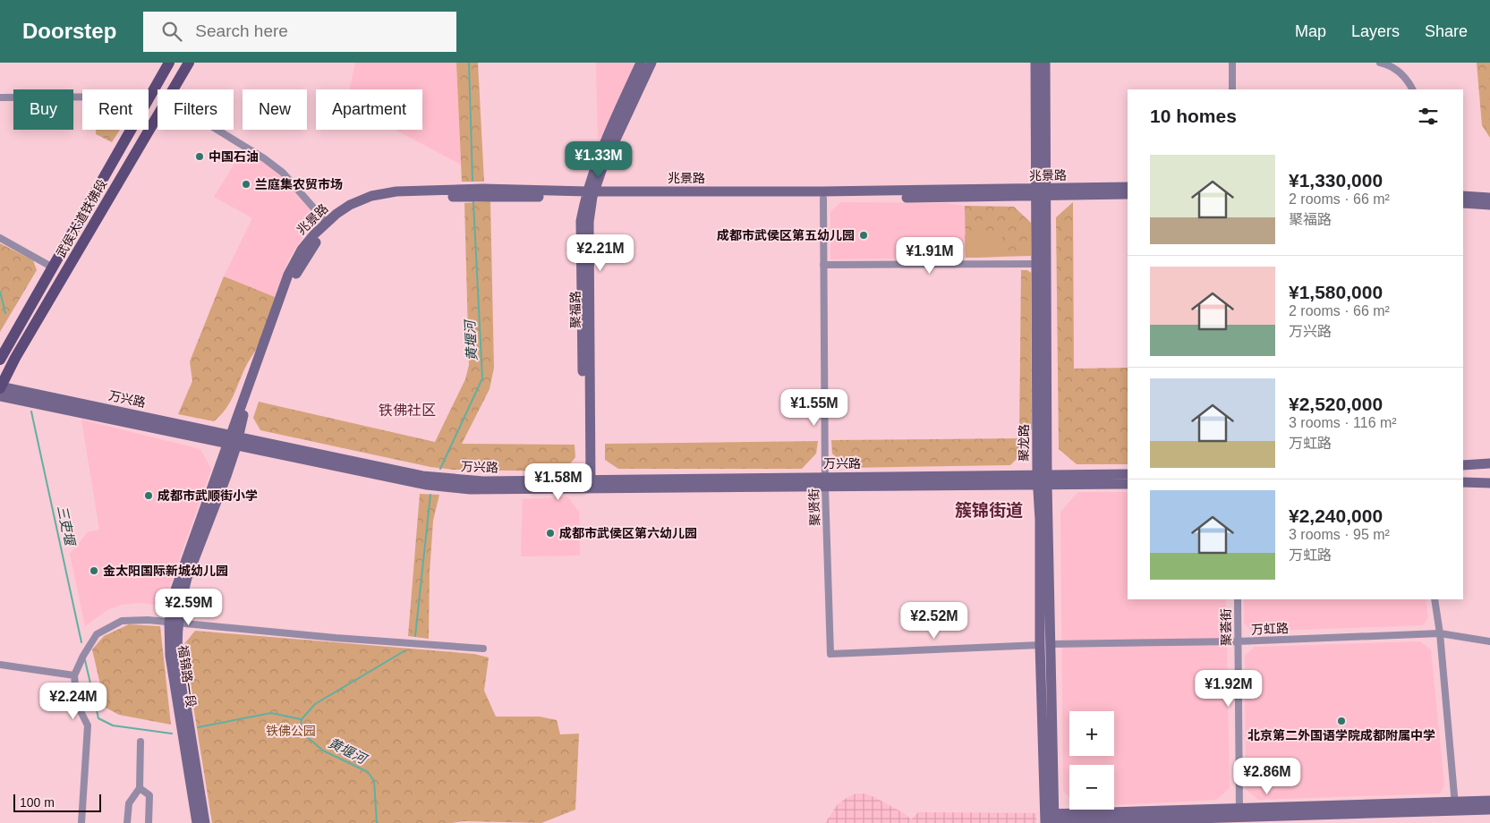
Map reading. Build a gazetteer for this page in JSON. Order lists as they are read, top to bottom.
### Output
{
  "streets": {
    "main road": ["武侯大道铁佛段"],
    "street": [
      "兆景路",
      "聚福路",
      "万兴路",
      "聚龙路",
      "聚贤街",
      "聚荟街",
      "万虹路",
      "福锦路一段"
    ]
  },
  "crossings": [
    ["兆景路", "聚福路"],
    ["兆景路", "万兴路"],
    ["兆景路", "聚龙路"],
    ["兆景路", "聚贤街"],
    ["兆景路", "福锦路一段"],
    ["武侯大道铁佛段", "万兴路"],
    ["聚福路", "万兴路"],
    ["万兴路", "聚龙路"],
    ["万兴路", "聚贤街"],
    ["万兴路", "福锦路一段"],
    ["聚龙路", "聚贤街"],
    ["聚龙路", "万虹路"],
    ["聚荟街", "万虹路"]
  ],
  "districts": ["铁佛社区", "簇锦街道"],
  "water": ["黄堰河", "三吏堰"],
  "parks": ["铁佛公园"],
  "places": [
    "中国石油",
    "兰庭集农贸市场",
    "成都市武侯区第五幼儿园",
    "成都市武顺街小学",
    "成都市武侯区第六幼儿园",
    "金太阳国际新城幼儿园",
    "北京第二外国语学院成都附属中学"
  ],
  "scale_bar": "100 m",
  "page": {
    "header": "Doorstep",
    "search": "Search here",
    "nav": ["Map", "Layers", "Share"],
    "chip": [
      "Buy",
      "Rent",
      "Filters",
      "New",
      "Apartment"
    ],
    "heading": "10 homes",
    "price": [
      "¥1.33M",
      "¥2.21M",
      "¥1.91M",
      "¥1.55M",
      "¥1.58M",
      "¥2.59M",
      "¥2.52M",
      "¥1.92M",
      "¥2.24M",
      "¥2.86M"
    ],
    "list": [
      {
        "name": "¥1,330,000",
        "note": "2 rooms · 66 m² · 聚福路"
      },
      {
        "name": "¥1,580,000",
        "note": "2 rooms · 66 m² · 万兴路"
      },
      {
        "name": "¥2,520,000",
        "note": "3 rooms · 116 m² · 万虹路"
      },
      {
        "name": "¥2,240,000",
        "note": "3 rooms · 95 m² · 万虹路"
      }
    ],
    "map_buttons": ["+", "−"],
    "scale": "100 m"
  }
}
